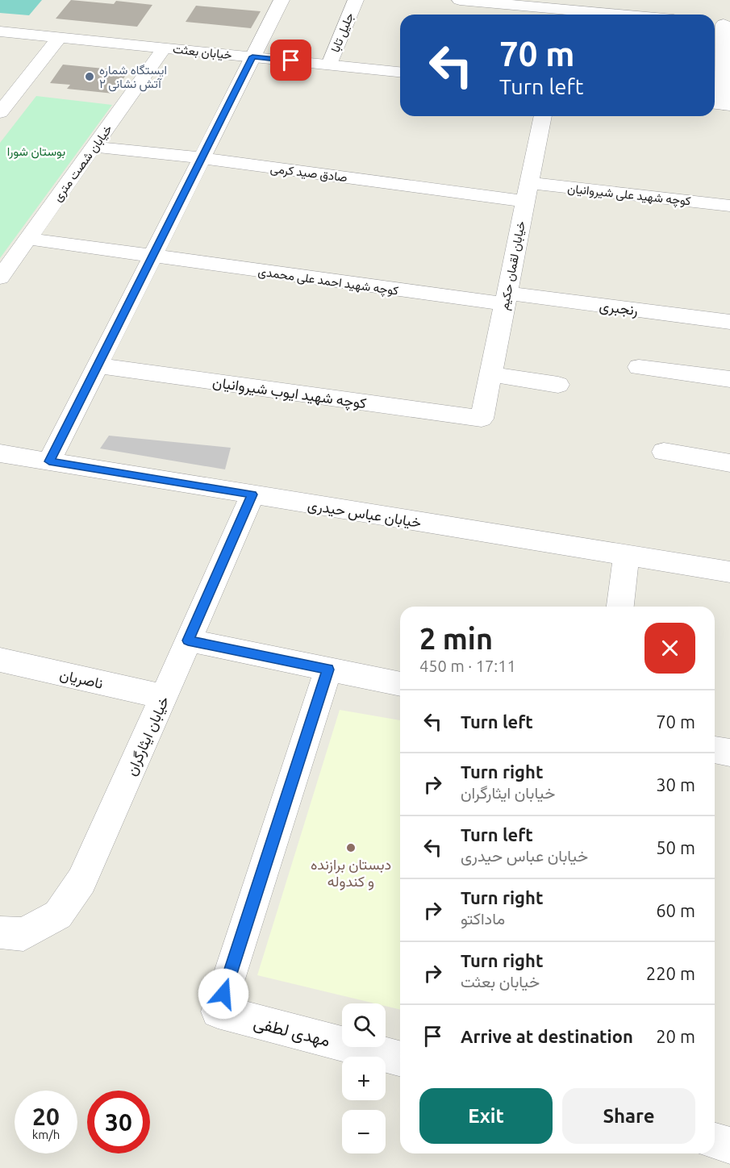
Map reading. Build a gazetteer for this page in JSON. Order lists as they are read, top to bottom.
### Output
{
  "streets": {
    "street": [
      "جلیل تابا",
      "خیابان بعثت",
      "خیابان شصت متری",
      "صادق صید کرمی",
      "کوچه شهید علی شیروانیان",
      "خیابان لقمان حکیم",
      "کوچه شهید احمد علی محمدی",
      "رنجبری",
      "کوچه شهید ایوب شیروانیان",
      "خیابان عباس حیدری",
      "ناصریان",
      "خیابان ایثارگران",
      "مهدی لطفی"
    ]
  },
  "crossings": [
    ["جلیل تابا", "خیابان بعثت"],
    ["خیابان بعثت", "خیابان شصت متری"],
    ["خیابان شصت متری", "صادق صید کرمی"],
    ["خیابان شصت متری", "کوچه شهید احمد علی محمدی"],
    ["صادق صید کرمی", "کوچه شهید علی شیروانیان"],
    ["صادق صید کرمی", "خیابان لقمان حکیم"],
    ["کوچه شهید علی شیروانیان", "خیابان لقمان حکیم"],
    ["خیابان لقمان حکیم", "کوچه شهید احمد علی محمدی"],
    ["خیابان لقمان حکیم", "رنجبری"],
    ["خیابان لقمان حکیم", "کوچه شهید ایوب شیروانیان"],
    ["کوچه شهید احمد علی محمدی", "رنجبری"],
    ["خیابان عباس حیدری", "خیابان ایثارگران"],
    ["ناصریان", "خیابان ایثارگران"]
  ],
  "parks": ["بوستان شورا"],
  "places": ["ایستگاه شماره ۲ آتش نشانی", "دبستان برازنده و کندوله"],
  "page": {
    "turn": ["70 m", "Turn left"],
    "heading": ["2 min", "450 m · 17:11"],
    "list": [
      {
        "name": "Turn left",
        "value": "70 m"
      },
      {
        "name": "Turn right",
        "note": "خیابان ایثارگران",
        "value": "30 m"
      },
      {
        "name": "Turn left",
        "note": "خیابان عباس حیدری",
        "value": "50 m"
      },
      {
        "name": "Turn right",
        "note": "ماداکتو",
        "value": "60 m"
      },
      {
        "name": "Turn right",
        "note": "خیابان بعثت",
        "value": "220 m"
      },
      {
        "name": "Arrive at destination",
        "value": "20 m"
      }
    ],
    "map_buttons": ["+", "−"],
    "buttons": ["Exit", "Share"],
    "speed": "20 km/h",
    "limit": "30"
  }
}
